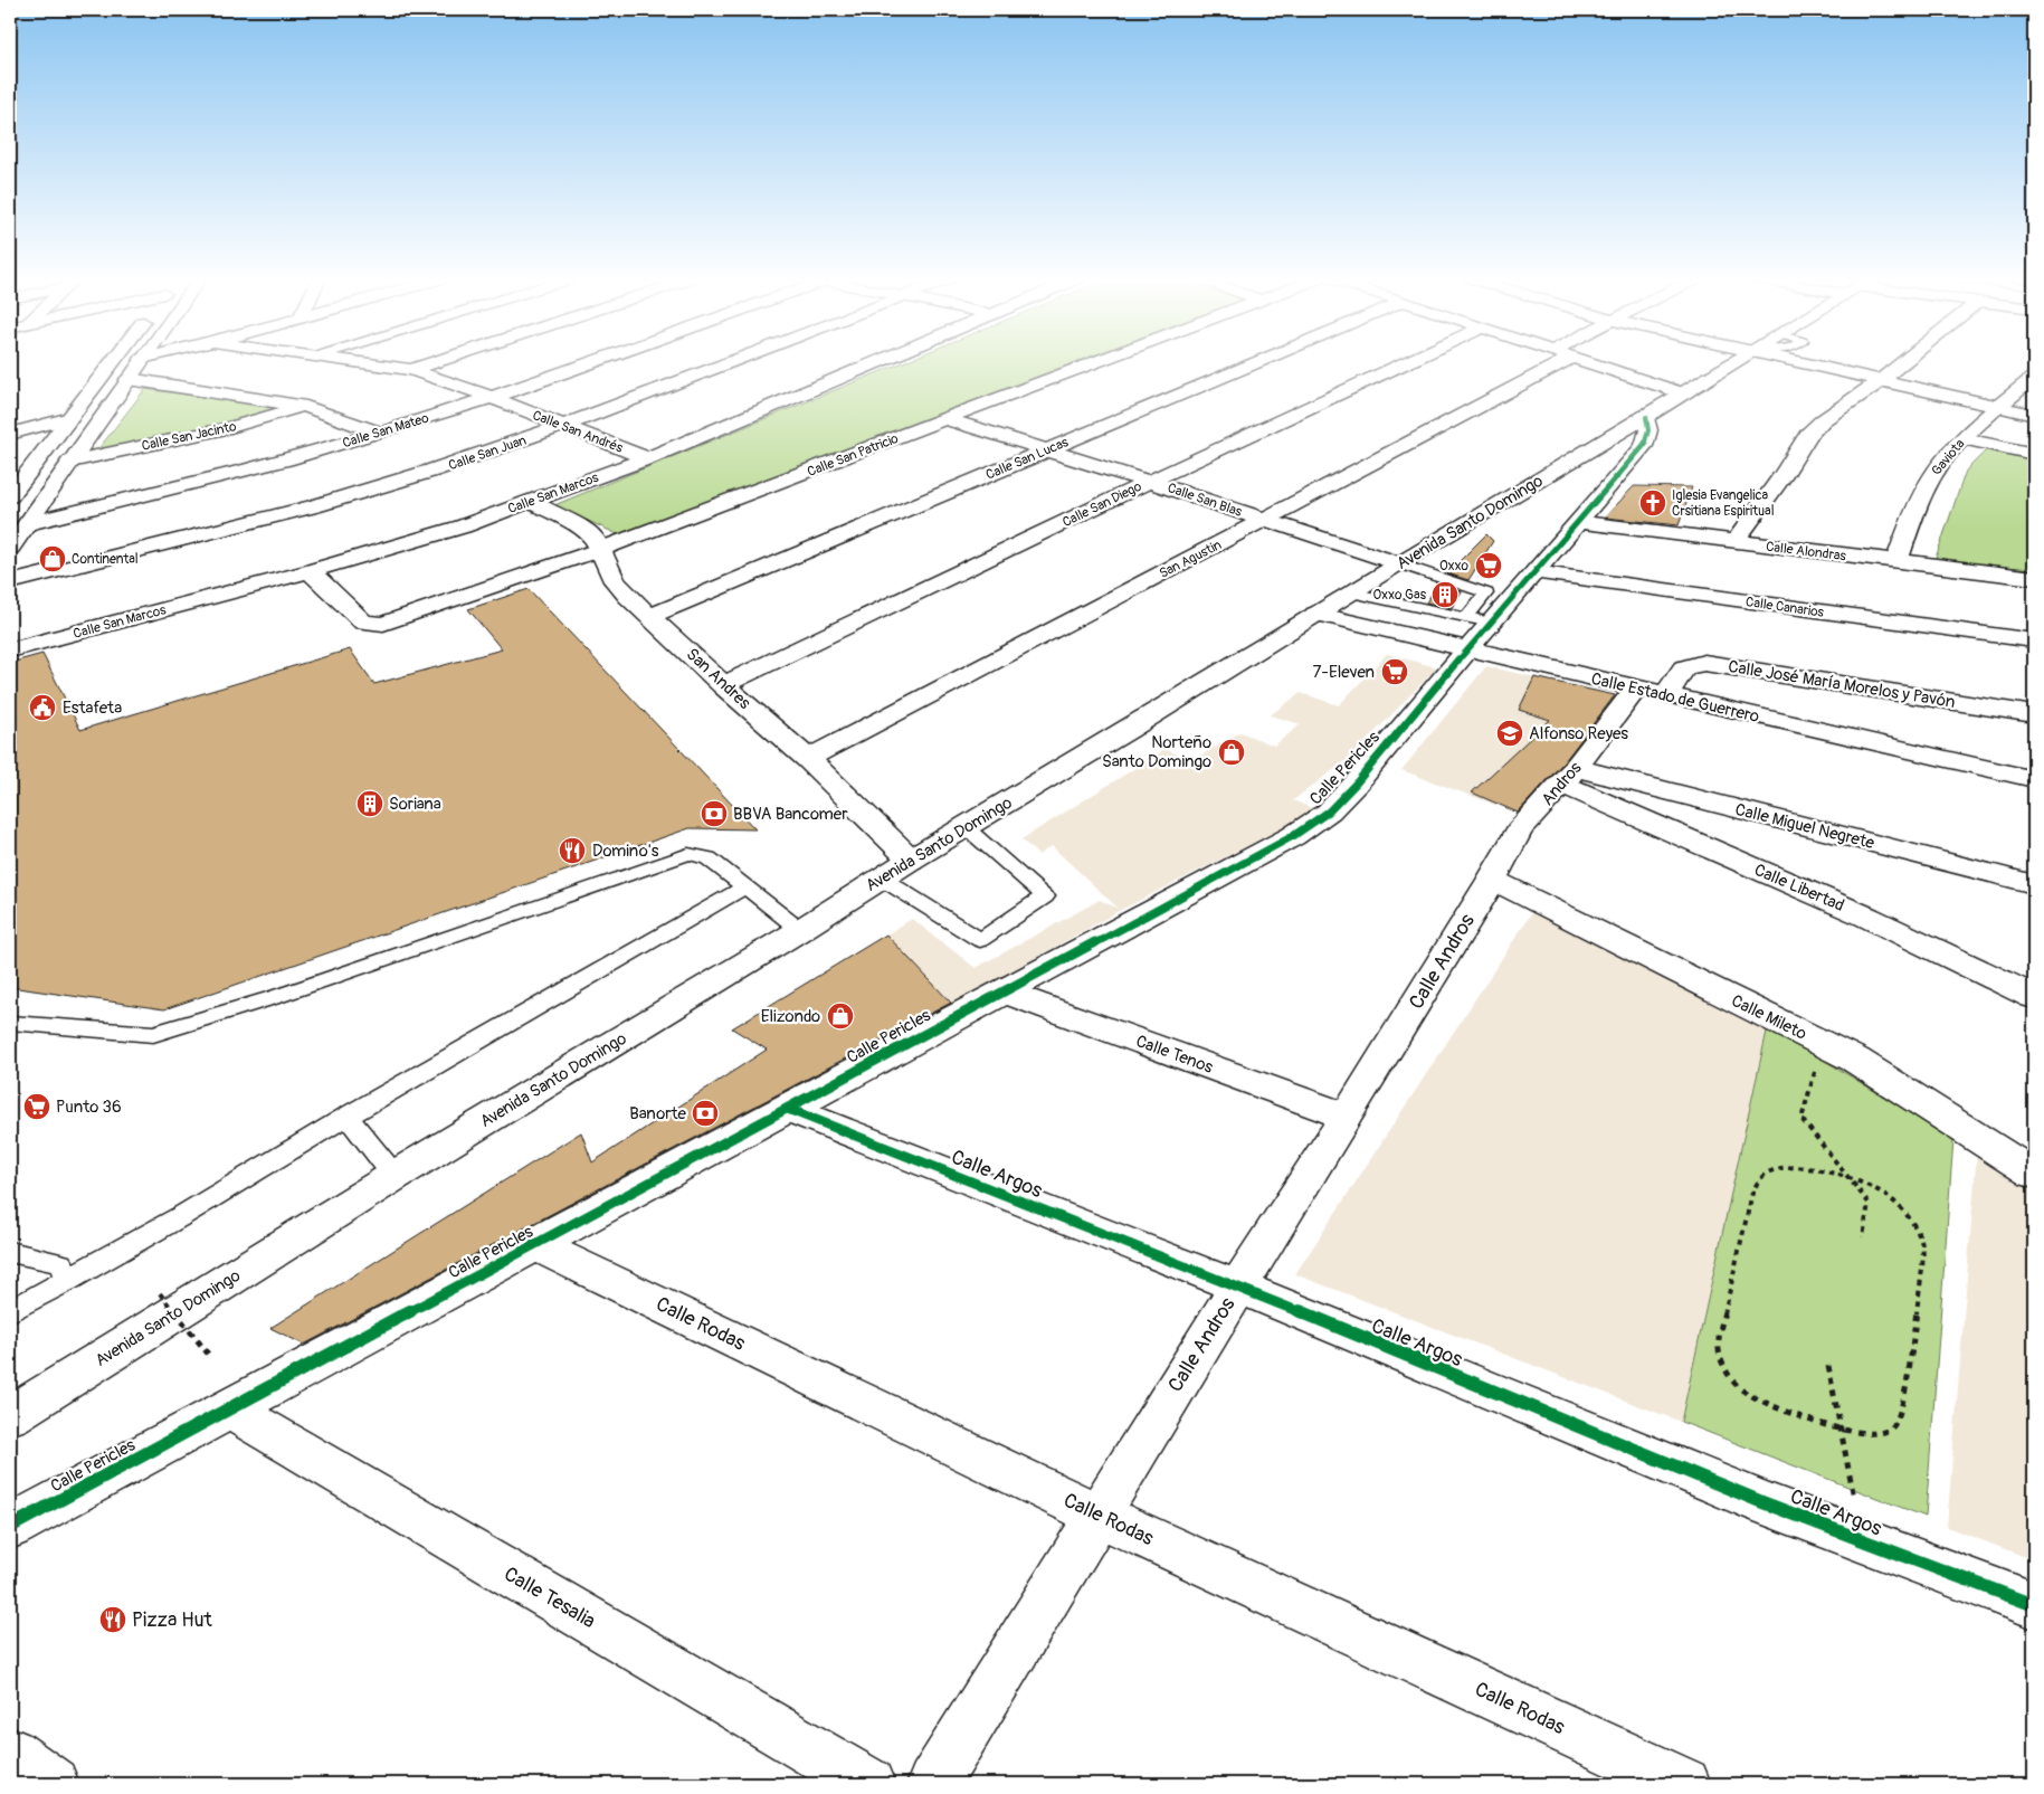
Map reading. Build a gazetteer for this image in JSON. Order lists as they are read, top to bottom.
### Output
{
  "streets": {
    "street": [
      "Calle San Mateo",
      "Calle San Andrés",
      "Calle San Jacinto",
      "Calle San Juan",
      "Calle San Patricio",
      "Gaviota",
      "Calle San Lucas",
      "Calle San Marcos",
      "Calle San Blas",
      "Calle San Diego",
      "Avenida Santo Domingo",
      "Calle Alondras",
      "San Agustin",
      "Calle Canarios",
      "San Andres",
      "Calle José María Morelos y Pavón",
      "Calle Estado de Guerrero",
      "Calle Pericles",
      "Andros",
      "Calle Miguel Negrete",
      "Calle Libertad",
      "Calle Andros",
      "Calle Mileto",
      "Calle Tenos",
      "Calle Argos",
      "Calle Rodas",
      "Calle Tesalia"
    ]
  },
  "crossings": [
    ["Calle San Mateo", "Calle San Andrés"],
    ["Calle San Andrés", "Calle San Juan"],
    ["Calle San Andrés", "Calle San Marcos"],
    ["Calle San Patricio", "Calle San Marcos"],
    ["Calle San Patricio", "Calle San Blas"],
    ["Calle San Patricio", "San Andres"],
    ["Gaviota", "Calle Alondras"],
    ["Calle San Lucas", "Calle San Blas"],
    ["Calle San Lucas", "San Andres"],
    ["Calle San Marcos", "San Andres"],
    ["Calle San Blas", "Calle San Diego"],
    ["Calle San Blas", "Avenida Santo Domingo"],
    ["Calle San Blas", "San Agustin"],
    ["Calle San Diego", "San Andres"],
    ["Avenida Santo Domingo", "San Andres"],
    ["Avenida Santo Domingo", "Calle Estado de Guerrero"],
    ["Avenida Santo Domingo", "Calle Pericles"],
    ["Calle Alondras", "Calle Pericles"],
    ["San Agustin", "San Andres"],
    ["Calle Canarios", "Calle Pericles"],
    ["Calle José María Morelos y Pavón", "Calle Estado de Guerrero"],
    ["Calle Estado de Guerrero", "Calle Pericles"],
    ["Calle Estado de Guerrero", "Andros"],
    ["Calle Pericles", "Calle Tenos"],
    ["Calle Pericles", "Calle Argos"],
    ["Calle Pericles", "Calle Rodas"],
    ["Calle Pericles", "Calle Tesalia"],
    ["Andros", "Calle Miguel Negrete"],
    ["Andros", "Calle Libertad"],
    ["Andros", "Calle Andros"],
    ["Andros", "Calle Mileto"],
    ["Calle Miguel Negrete", "Calle Libertad"],
    ["Calle Andros", "Calle Mileto"],
    ["Calle Andros", "Calle Tenos"],
    ["Calle Andros", "Calle Argos"],
    ["Calle Andros", "Calle Rodas"]
  ],
  "places": {
    "church": ["Iglesia Evangelica Crsitiana Espiritual"],
    "shop": ["Continental", "Norteño Santo Domingo", "Elizondo"],
    "supermarket": ["Oxxo", "7-Eleven", "Punto 36"],
    "building": ["Oxxo Gas", "Soriana"],
    "public building": ["Estafeta"],
    "school or university": ["Alfonso Reyes"],
    "bank": ["BBVA Bancomer", "Banorte"],
    "restaurant": ["Domino's", "Pizza Hut"]
  }
}
